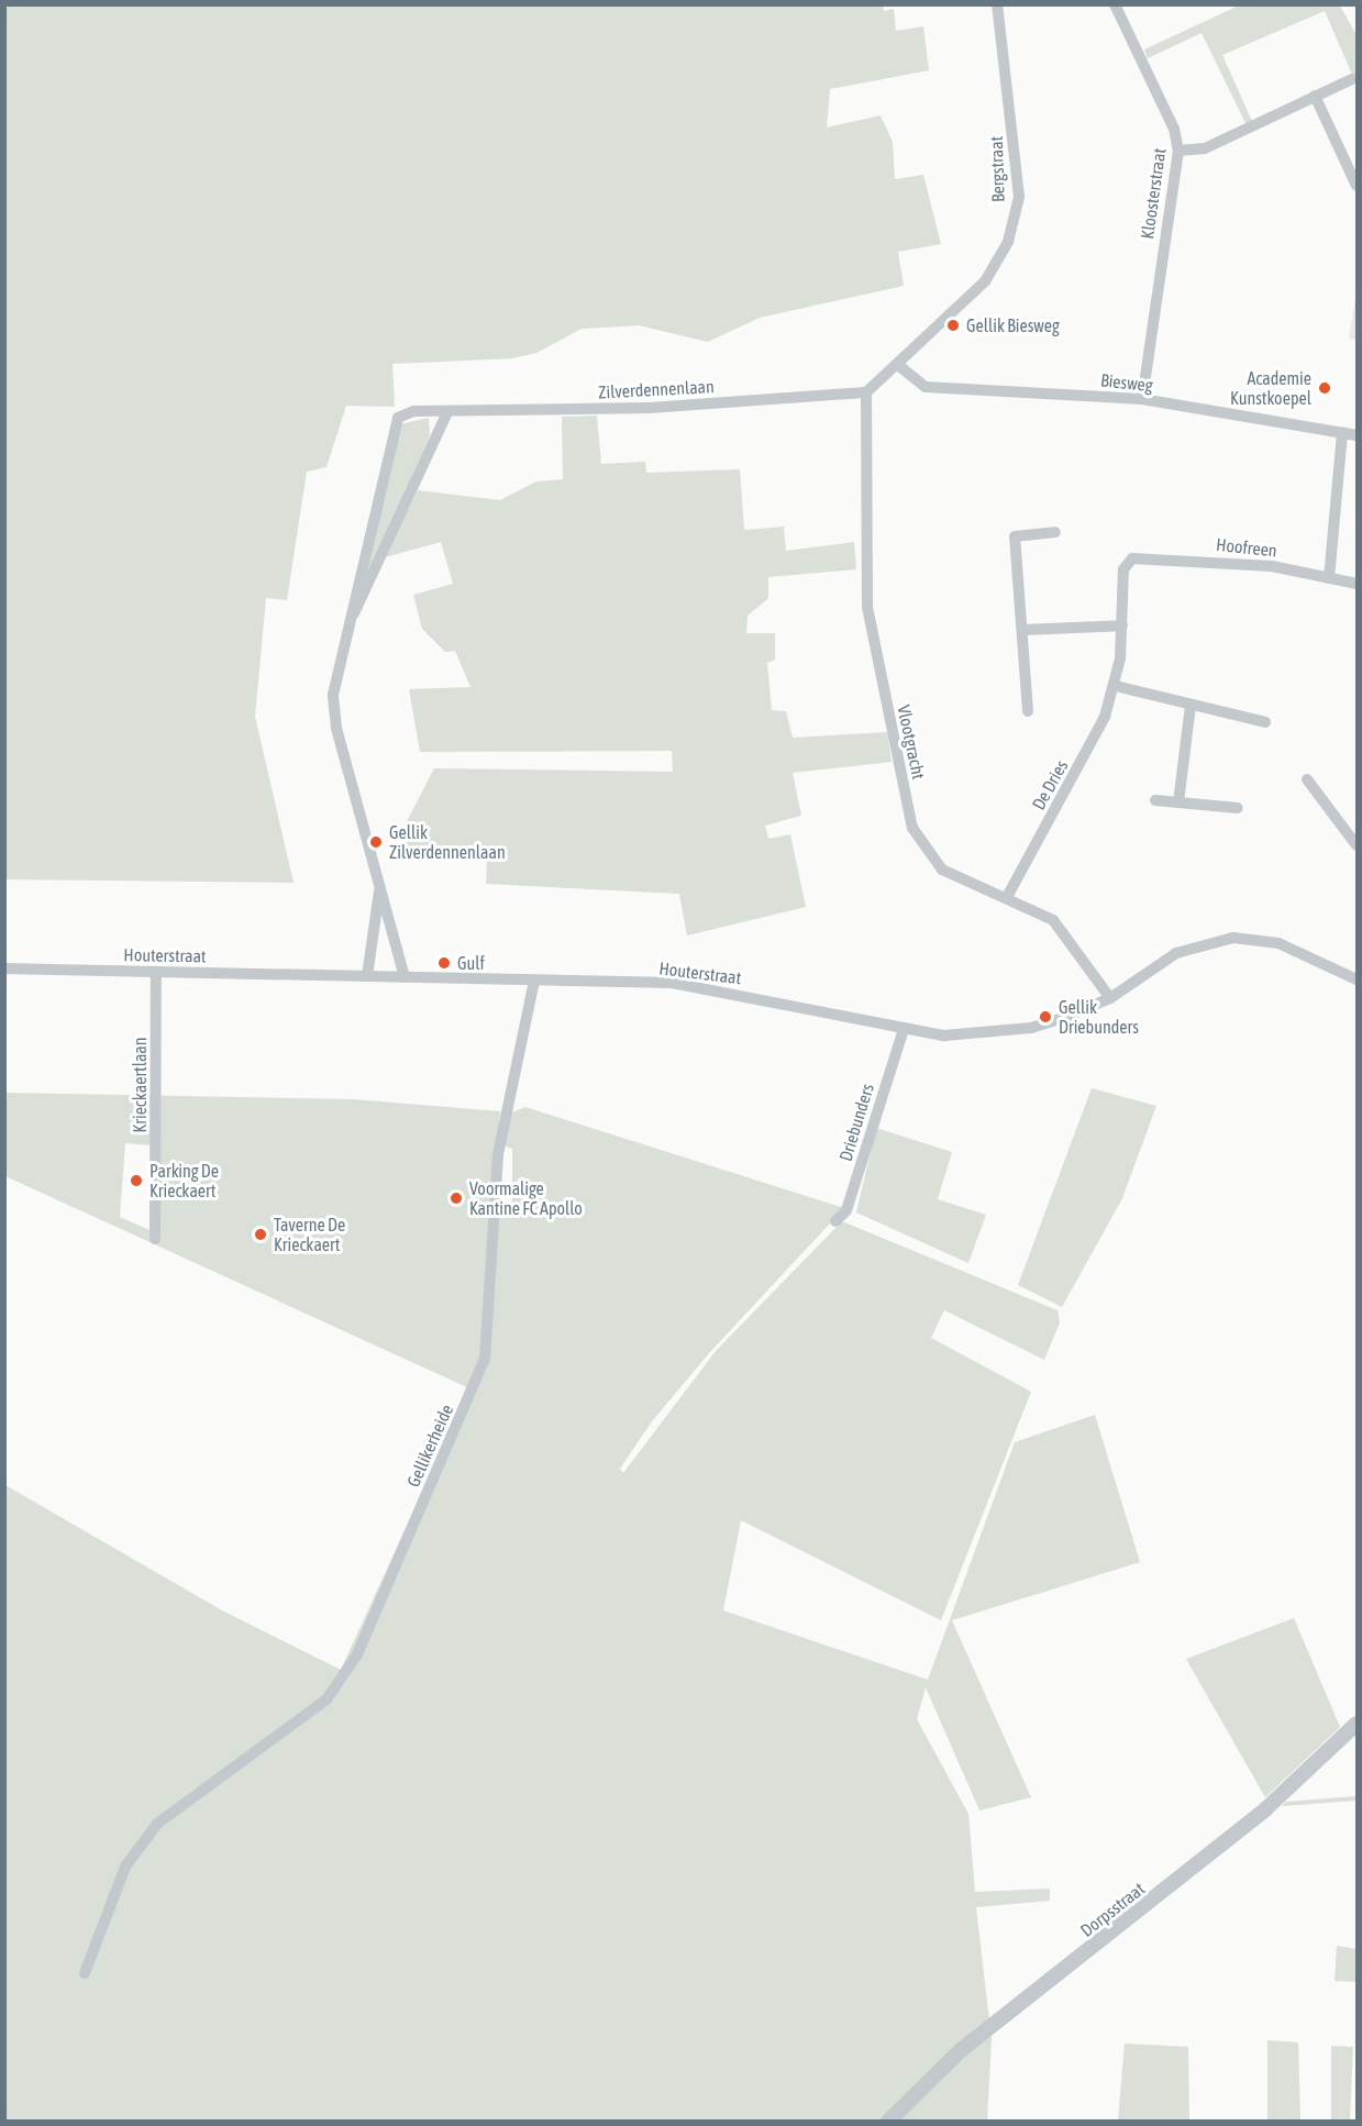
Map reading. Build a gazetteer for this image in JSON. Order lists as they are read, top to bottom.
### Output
{
  "streets": {
    "street": [
      "Bergstraat",
      "Kloosterstraat",
      "Biesweg",
      "Zilverdennenlaan",
      "Hoofreen",
      "Vlootgracht",
      "De Dries",
      "Houterstraat",
      "Krieckaertlaan",
      "Driebunders",
      "Gellikerheide",
      "Dorpsstraat"
    ]
  },
  "crossings": [
    ["Bergstraat", "Biesweg"],
    ["Bergstraat", "Zilverdennenlaan"],
    ["Bergstraat", "Vlootgracht"],
    ["Kloosterstraat", "Biesweg"],
    ["Zilverdennenlaan", "Vlootgracht"],
    ["Zilverdennenlaan", "Houterstraat"],
    ["Hoofreen", "De Dries"],
    ["Vlootgracht", "De Dries"],
    ["Vlootgracht", "Houterstraat"],
    ["Houterstraat", "Krieckaertlaan"],
    ["Houterstraat", "Driebunders"],
    ["Houterstraat", "Gellikerheide"]
  ],
  "places": [
    "Gellik Biesweg",
    "Academie Kunstkoepel",
    "Gellik Zilverdennenlaan",
    "Gulf",
    "Gellik Driebunders",
    "Parking De Krieckaert",
    "Voormalige Kantine FC Apollo",
    "Taverne De Krieckaert"
  ]
}
